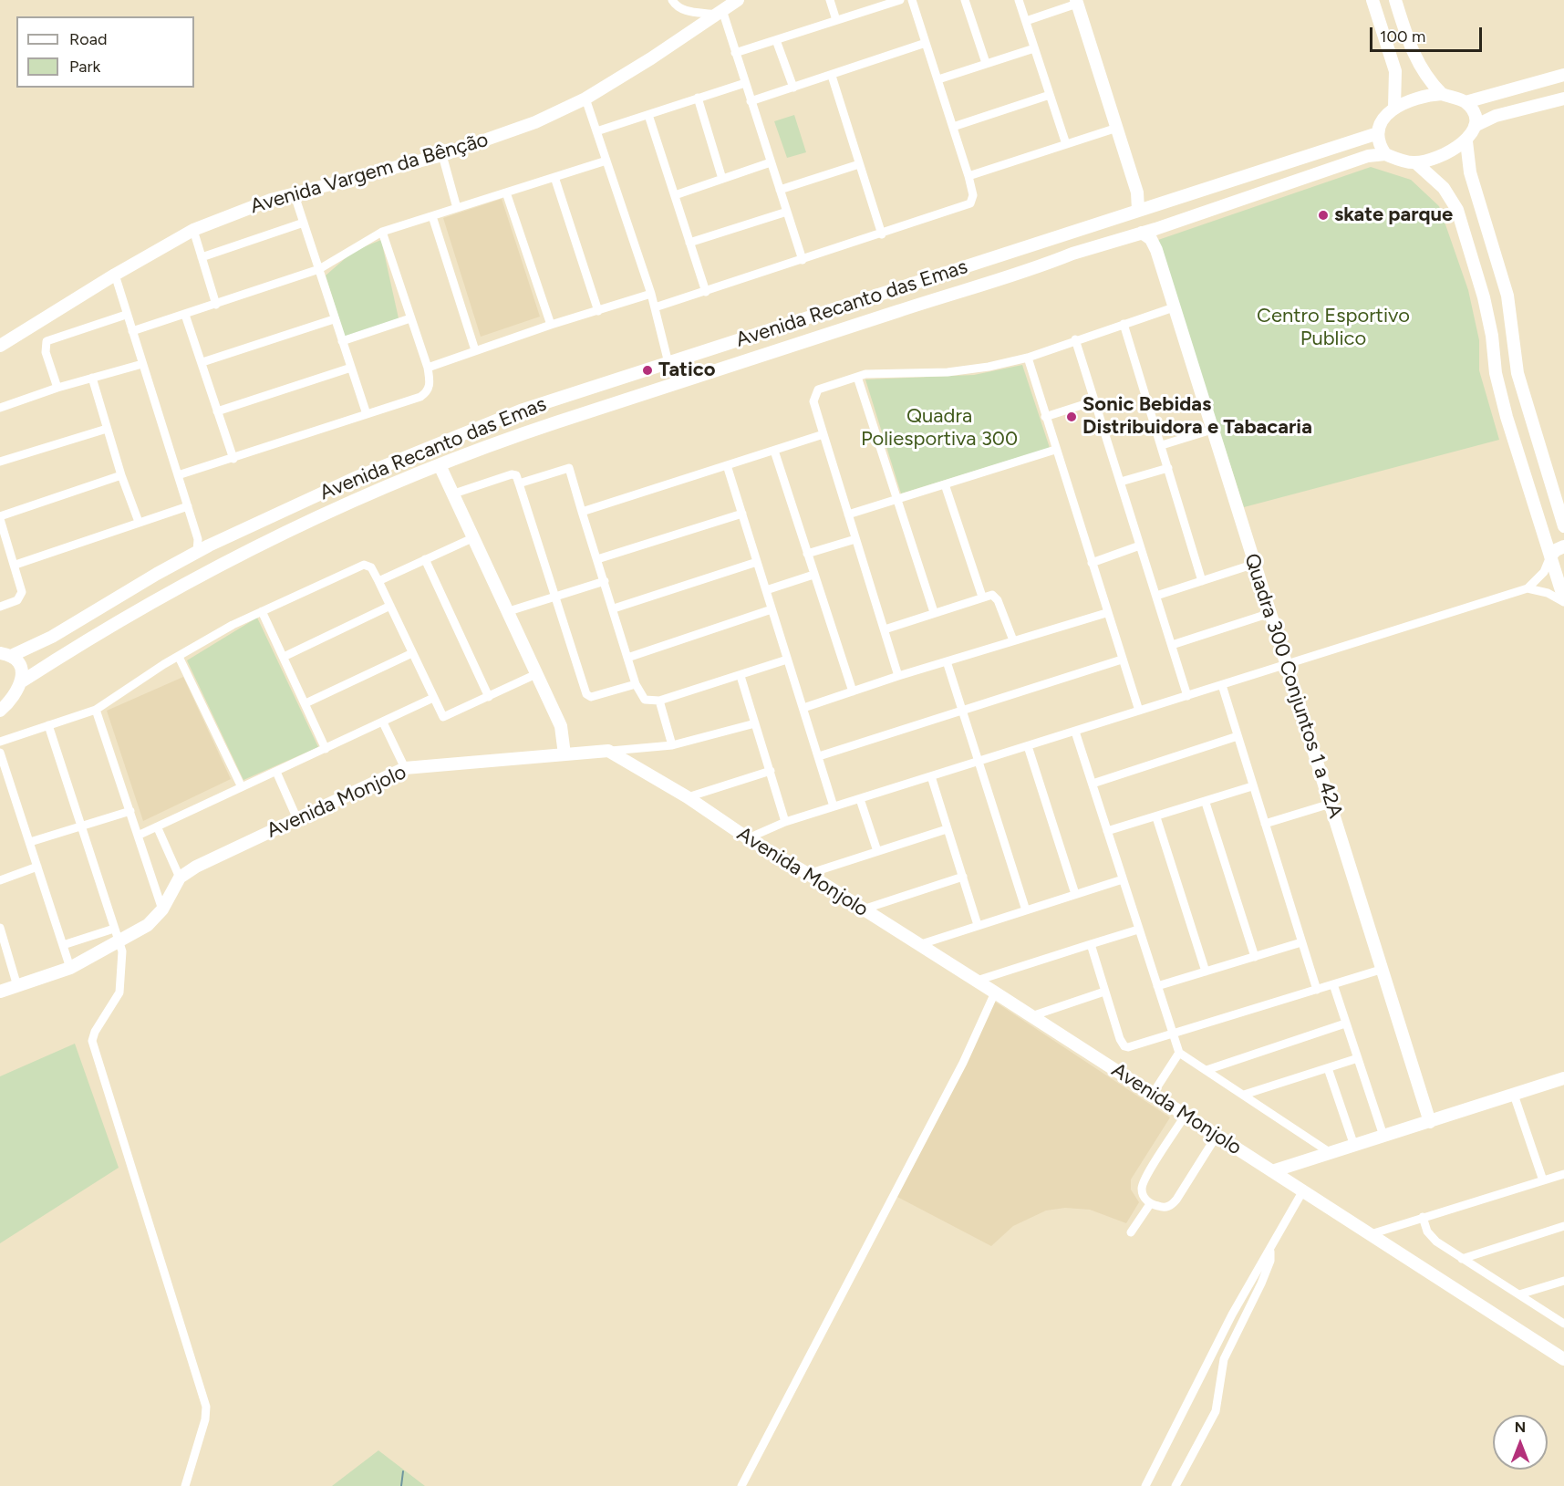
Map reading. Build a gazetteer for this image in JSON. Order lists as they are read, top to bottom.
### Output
{
  "streets": {
    "street": [
      "Avenida Vargem da Bênção",
      "Avenida Recanto das Emas",
      "Quadra 300 Conjuntos 1 a 42A",
      "Avenida Monjolo"
    ]
  },
  "crossings": [
    ["Avenida Recanto das Emas", "Quadra 300 Conjuntos 1 a 42A"]
  ],
  "parks": ["Centro Esportivo Publico", "Quadra Poliesportiva 300"],
  "places": ["skate parque", "Tatico", "Sonic Bebidas Distribuidora e Tabacaria"],
  "legend": ["Road", "Park"],
  "scale_bar": "100 m",
  "north": "top"
}
